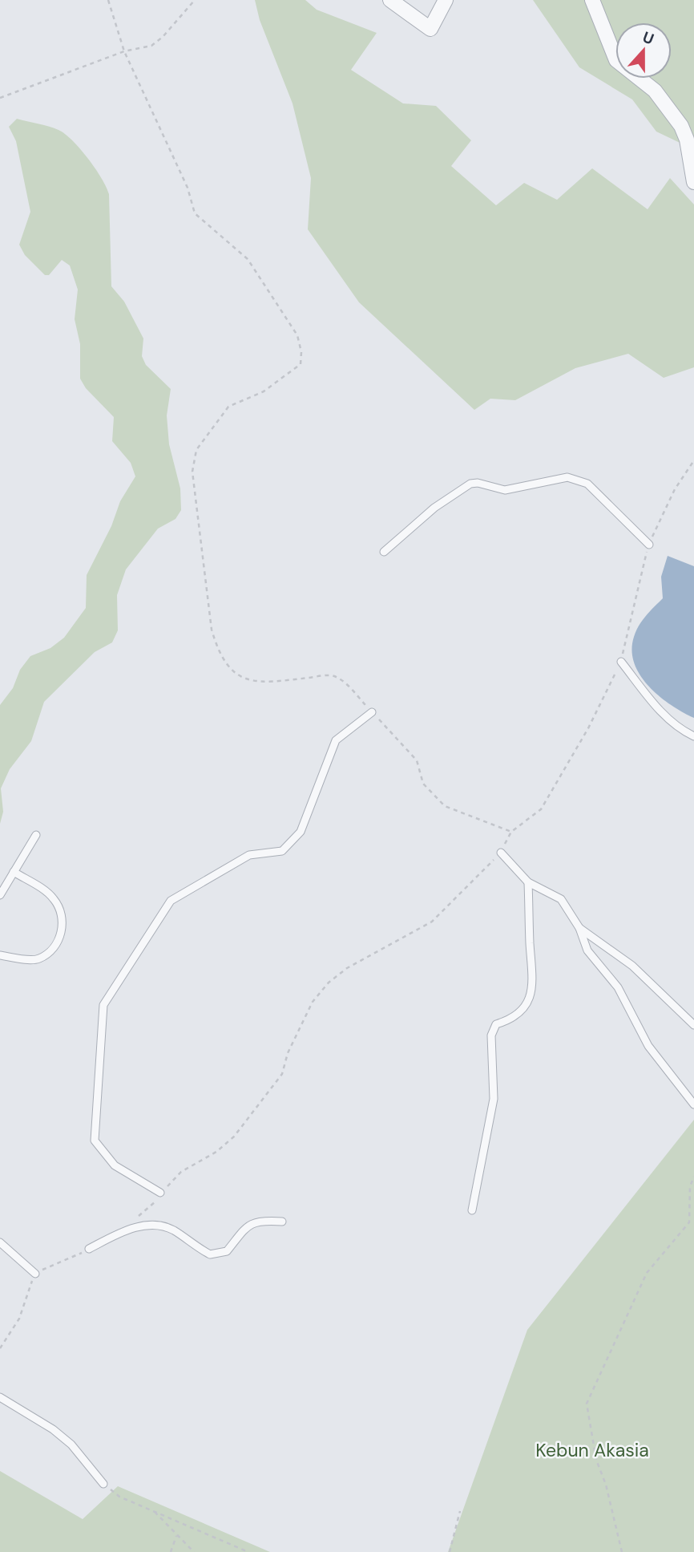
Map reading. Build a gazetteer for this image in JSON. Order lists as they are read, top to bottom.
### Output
{
  "parks": ["Kebun Akasia"],
  "north": "top"
}
